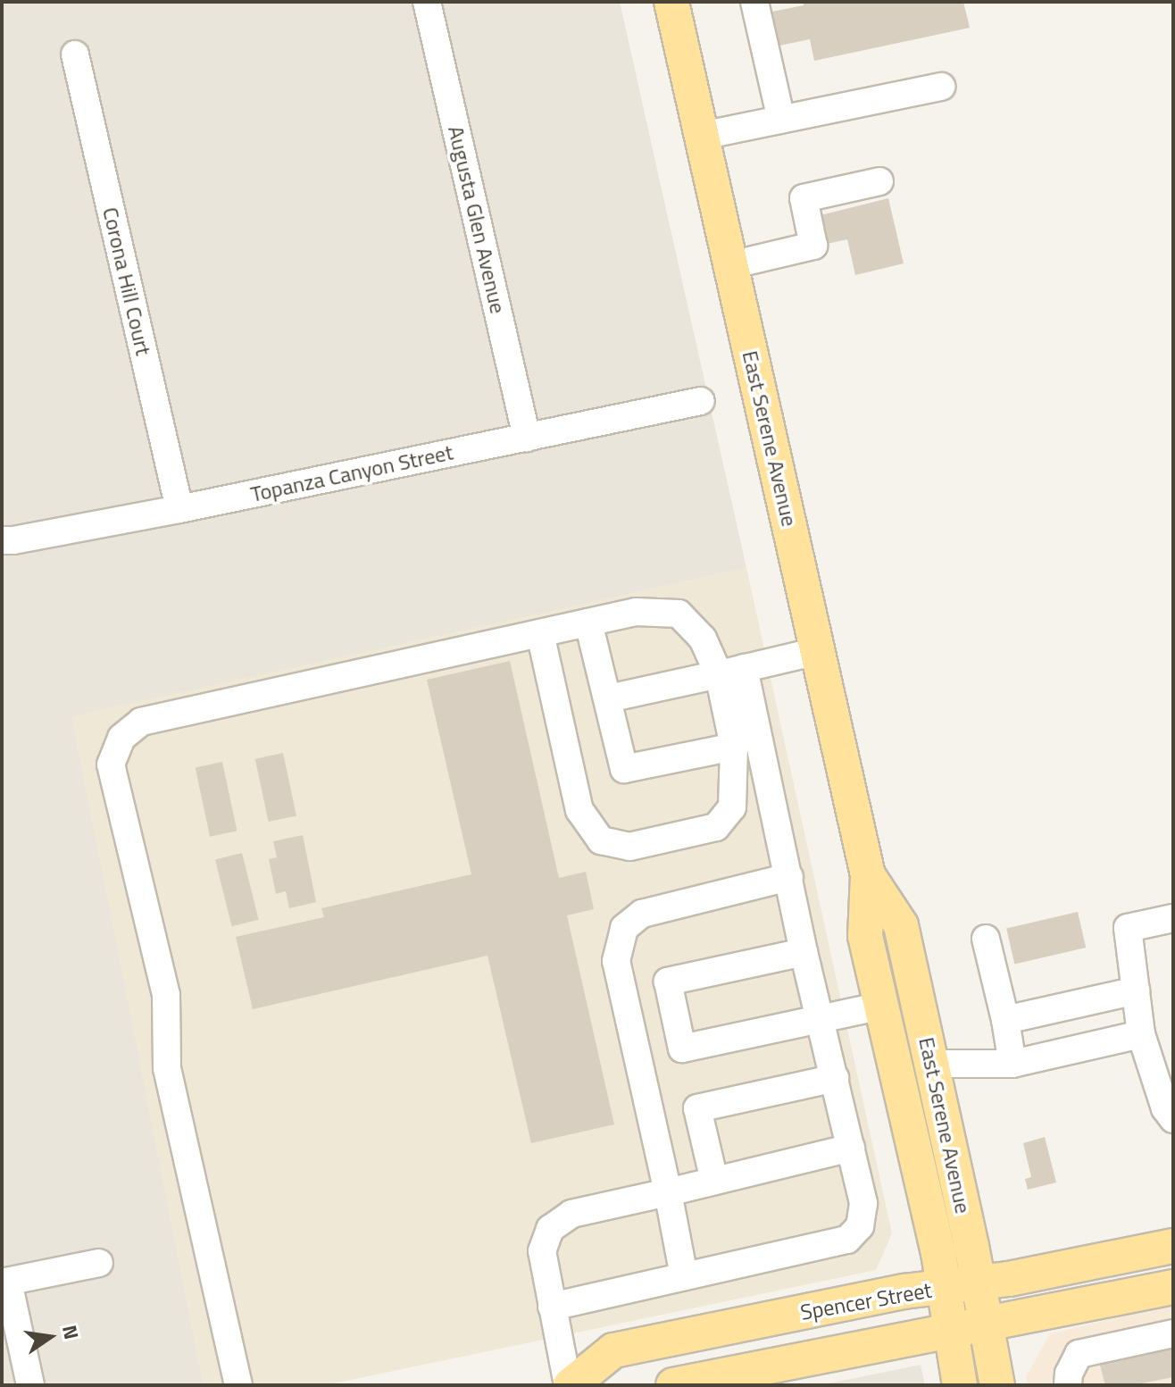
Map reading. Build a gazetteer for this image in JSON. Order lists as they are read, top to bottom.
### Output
{
  "streets": {
    "main road": ["East Serene Avenue", "Spencer Street"],
    "street": ["Augusta Glen Avenue", "Corona Hill Court", "Topanza Canyon Street"]
  },
  "crossings": [
    ["Augusta Glen Avenue", "Topanza Canyon Street"],
    ["Corona Hill Court", "Topanza Canyon Street"],
    ["East Serene Avenue", "Spencer Street"]
  ],
  "north": "right"
}
